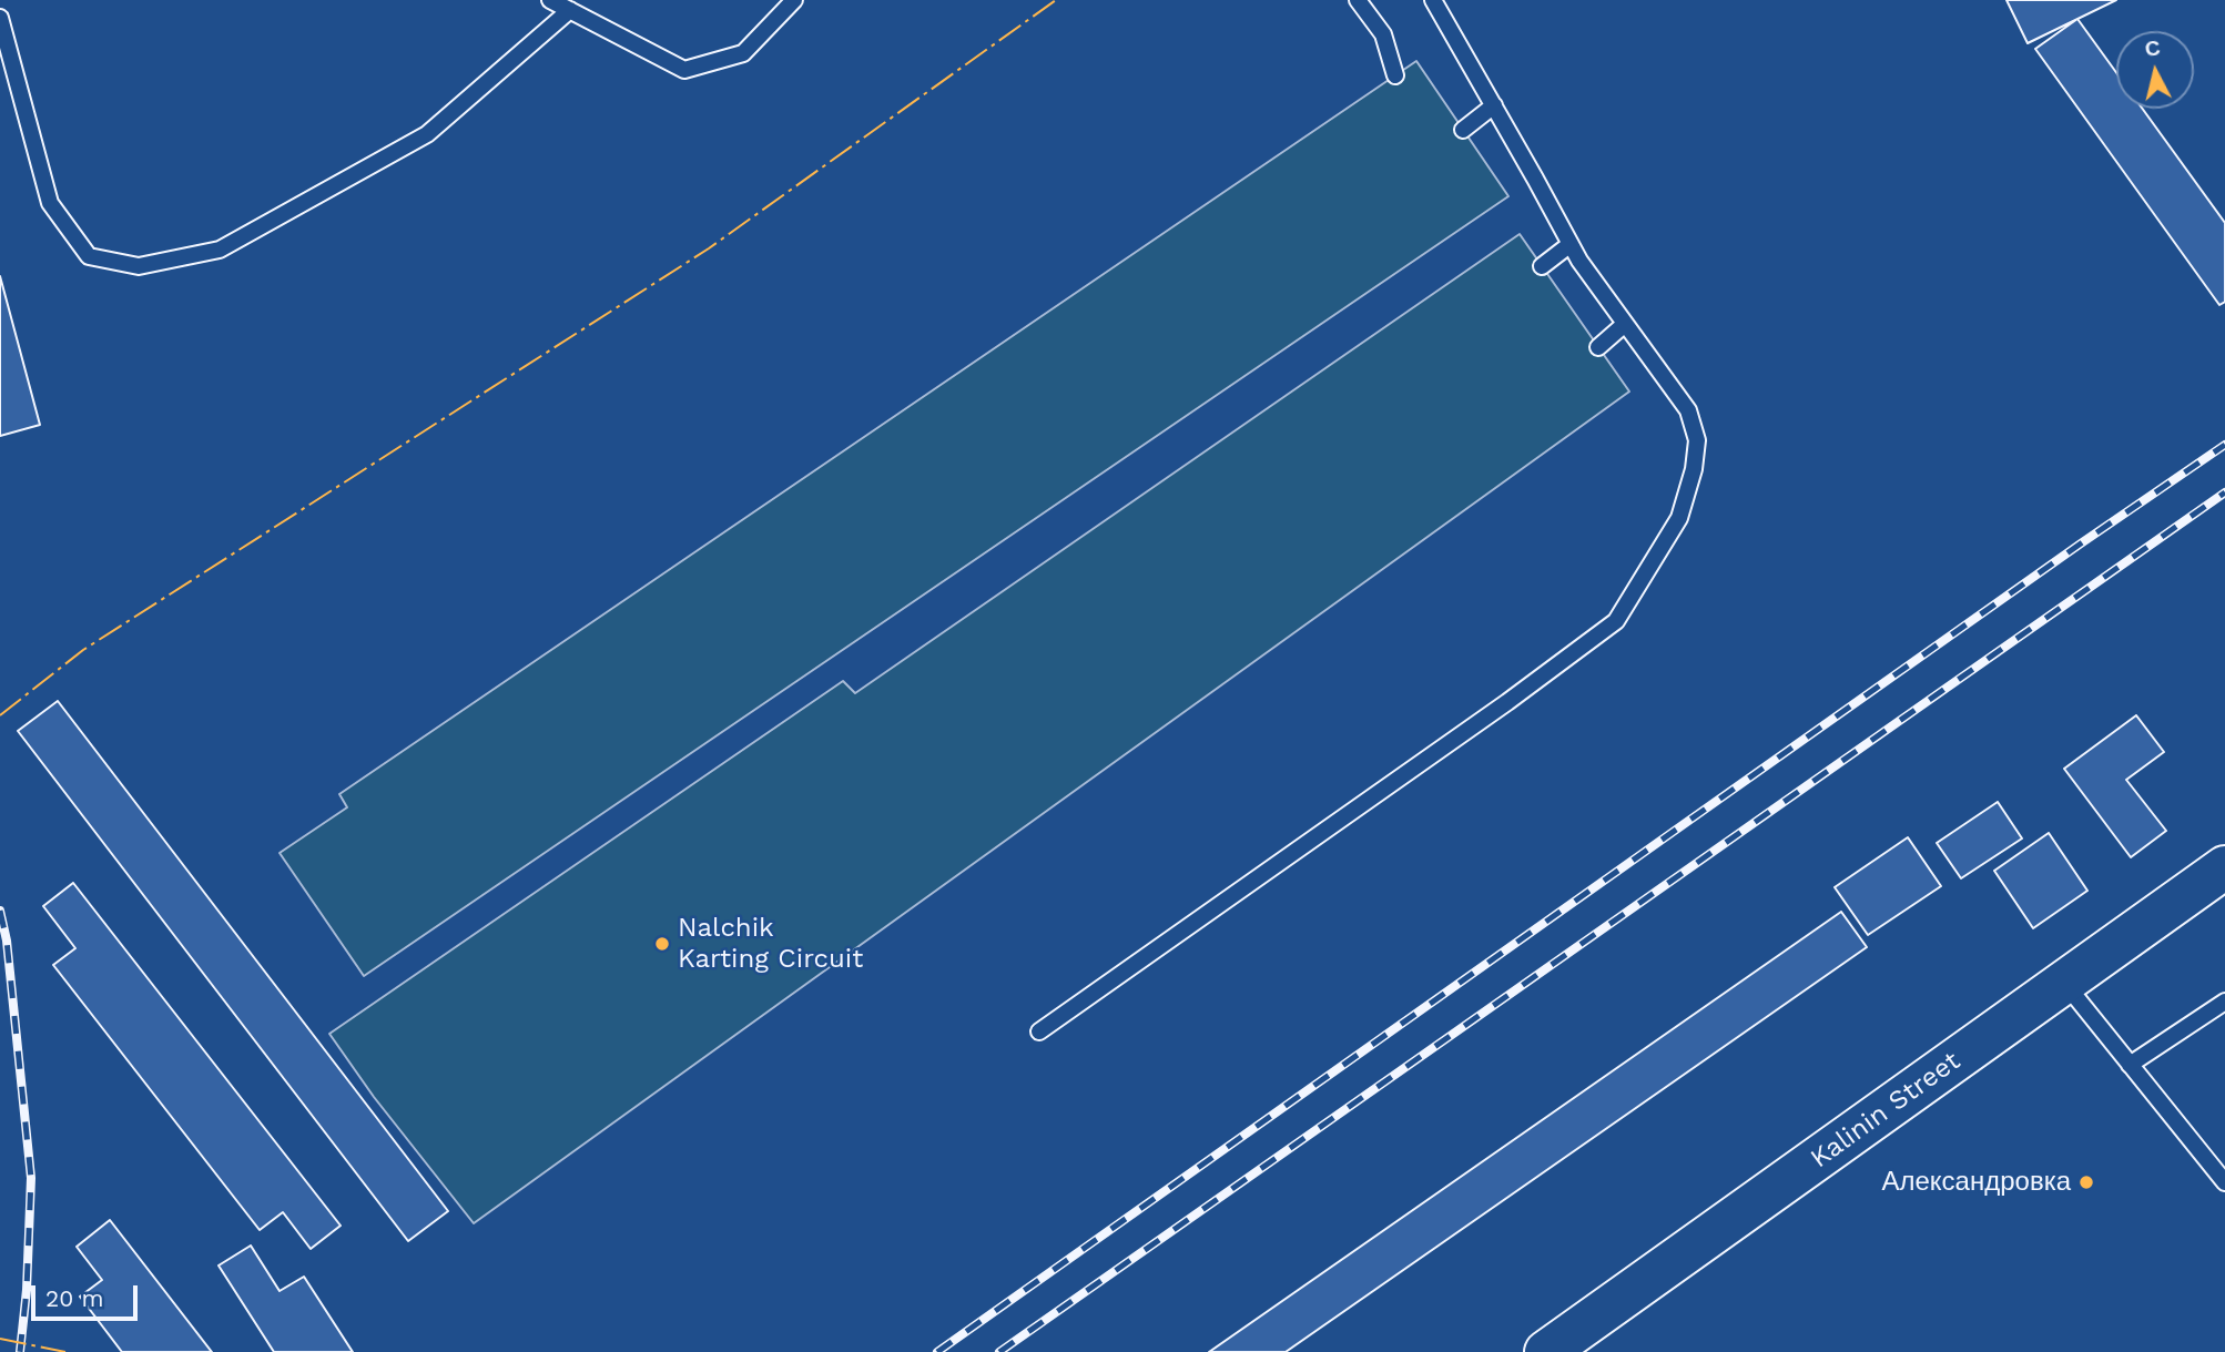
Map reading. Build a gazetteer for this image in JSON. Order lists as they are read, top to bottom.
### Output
{
  "streets": {
    "main road": ["Kalinin Street"]
  },
  "places": ["Nalchik Karting Circuit", "Александровка"],
  "scale_bar": "20 m",
  "north": "top"
}
